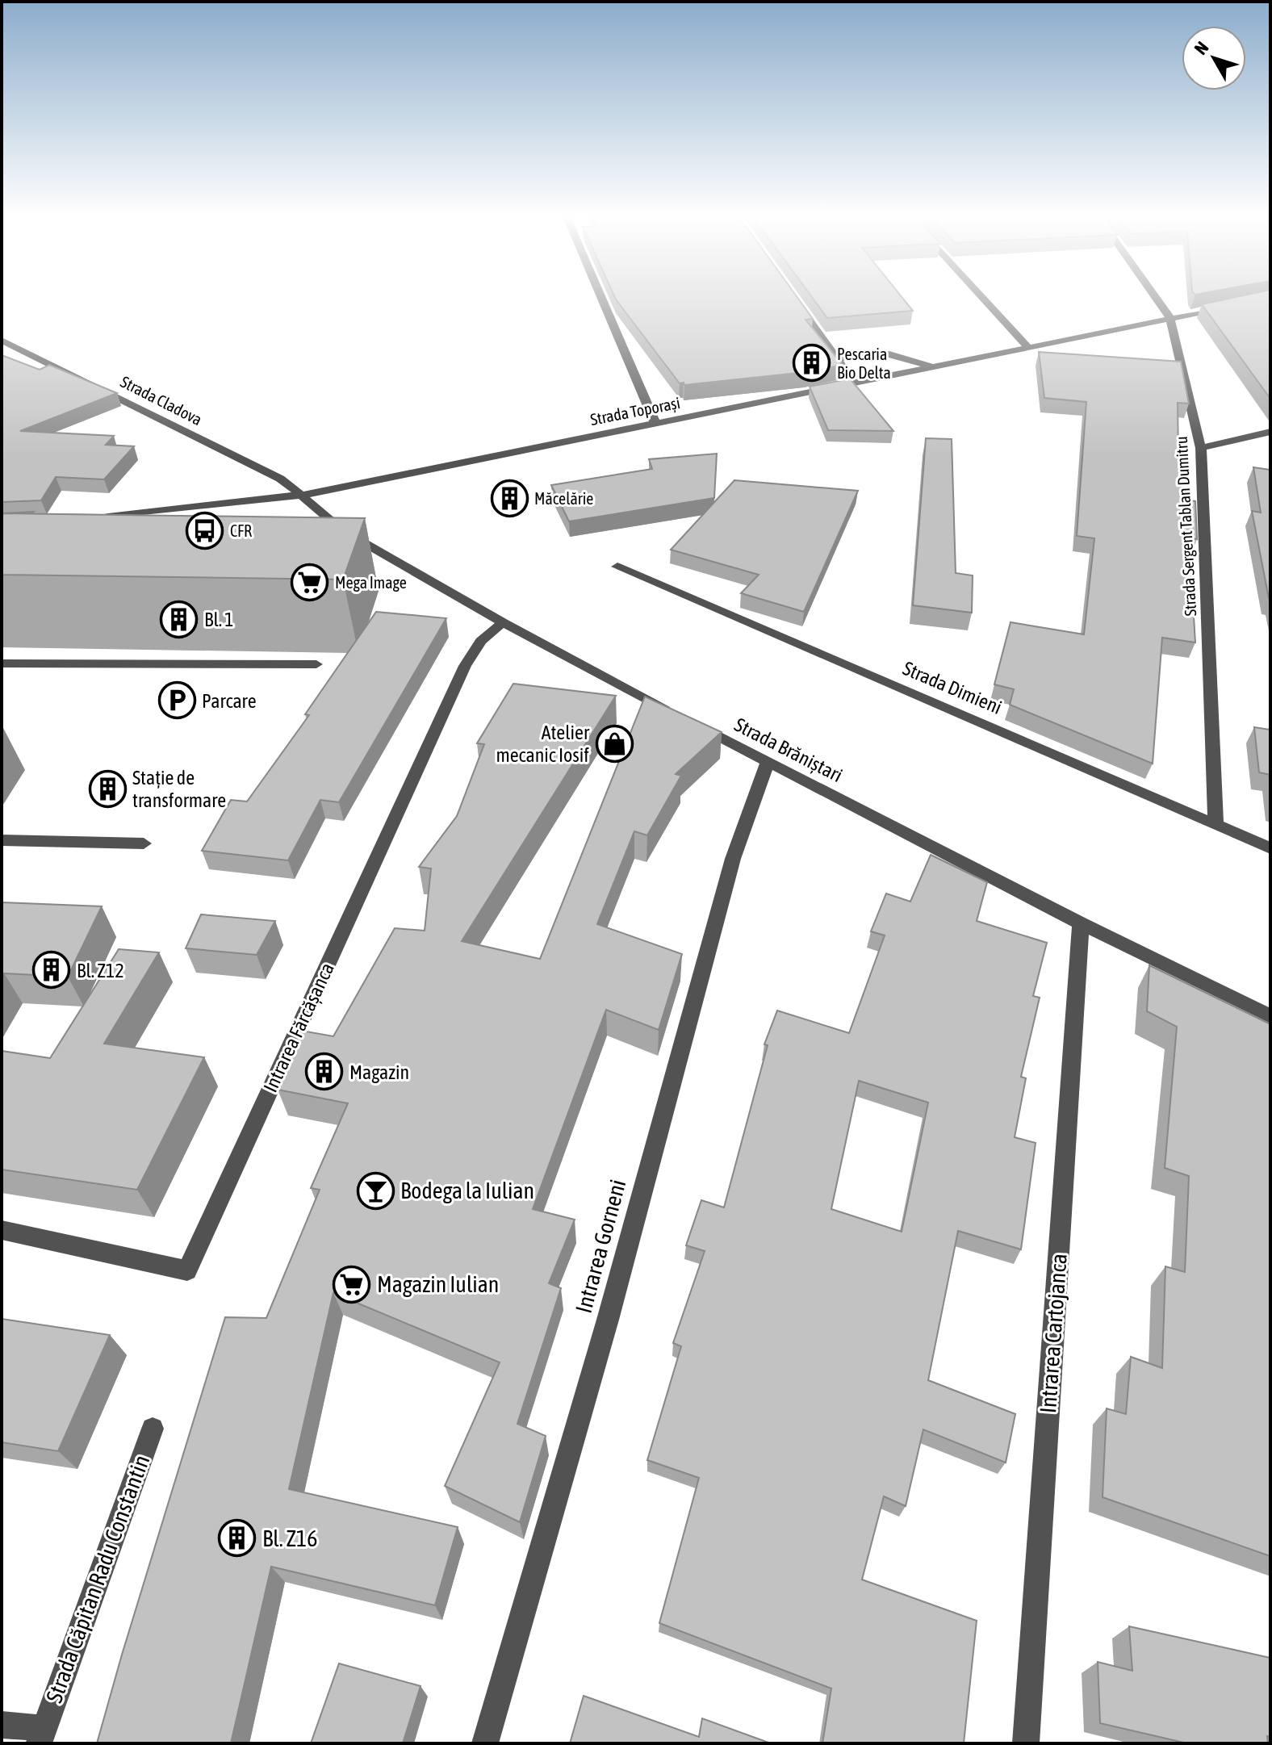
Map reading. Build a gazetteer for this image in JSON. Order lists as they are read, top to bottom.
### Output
{
  "streets": {
    "street": [
      "Strada Cladova",
      "Strada Toporași",
      "Strada Sergent Tablan Dumitru",
      "Strada Dimieni",
      "Strada Brăniștari",
      "Intrarea Fărcășanca",
      "Intrarea Gorneni",
      "Intrarea Cartojanca",
      "Strada Căpitan Radu Constantin"
    ]
  },
  "crossings": [
    ["Strada Cladova", "Strada Toporași"],
    ["Strada Cladova", "Strada Brăniștari"],
    ["Strada Toporași", "Strada Sergent Tablan Dumitru"],
    ["Strada Toporași", "Strada Brăniștari"],
    ["Strada Sergent Tablan Dumitru", "Strada Dimieni"],
    ["Strada Brăniștari", "Intrarea Fărcășanca"],
    ["Strada Brăniștari", "Intrarea Gorneni"],
    ["Strada Brăniștari", "Intrarea Cartojanca"]
  ],
  "places": {
    "building": [
      "Pescaria Bio Delta",
      "Măcelărie",
      "Bl. 1",
      "Stație de transformare",
      "Bl. Z12",
      "Magazin",
      "Bl. Z16"
    ],
    "bus stop": ["CFR"],
    "supermarket": ["Mega Image", "Magazin Iulian"],
    "parking": ["Parcare"],
    "shop": ["Atelier mecanic Iosif"],
    "bar": ["Bodega la Iulian"]
  },
  "north": "top left"
}
